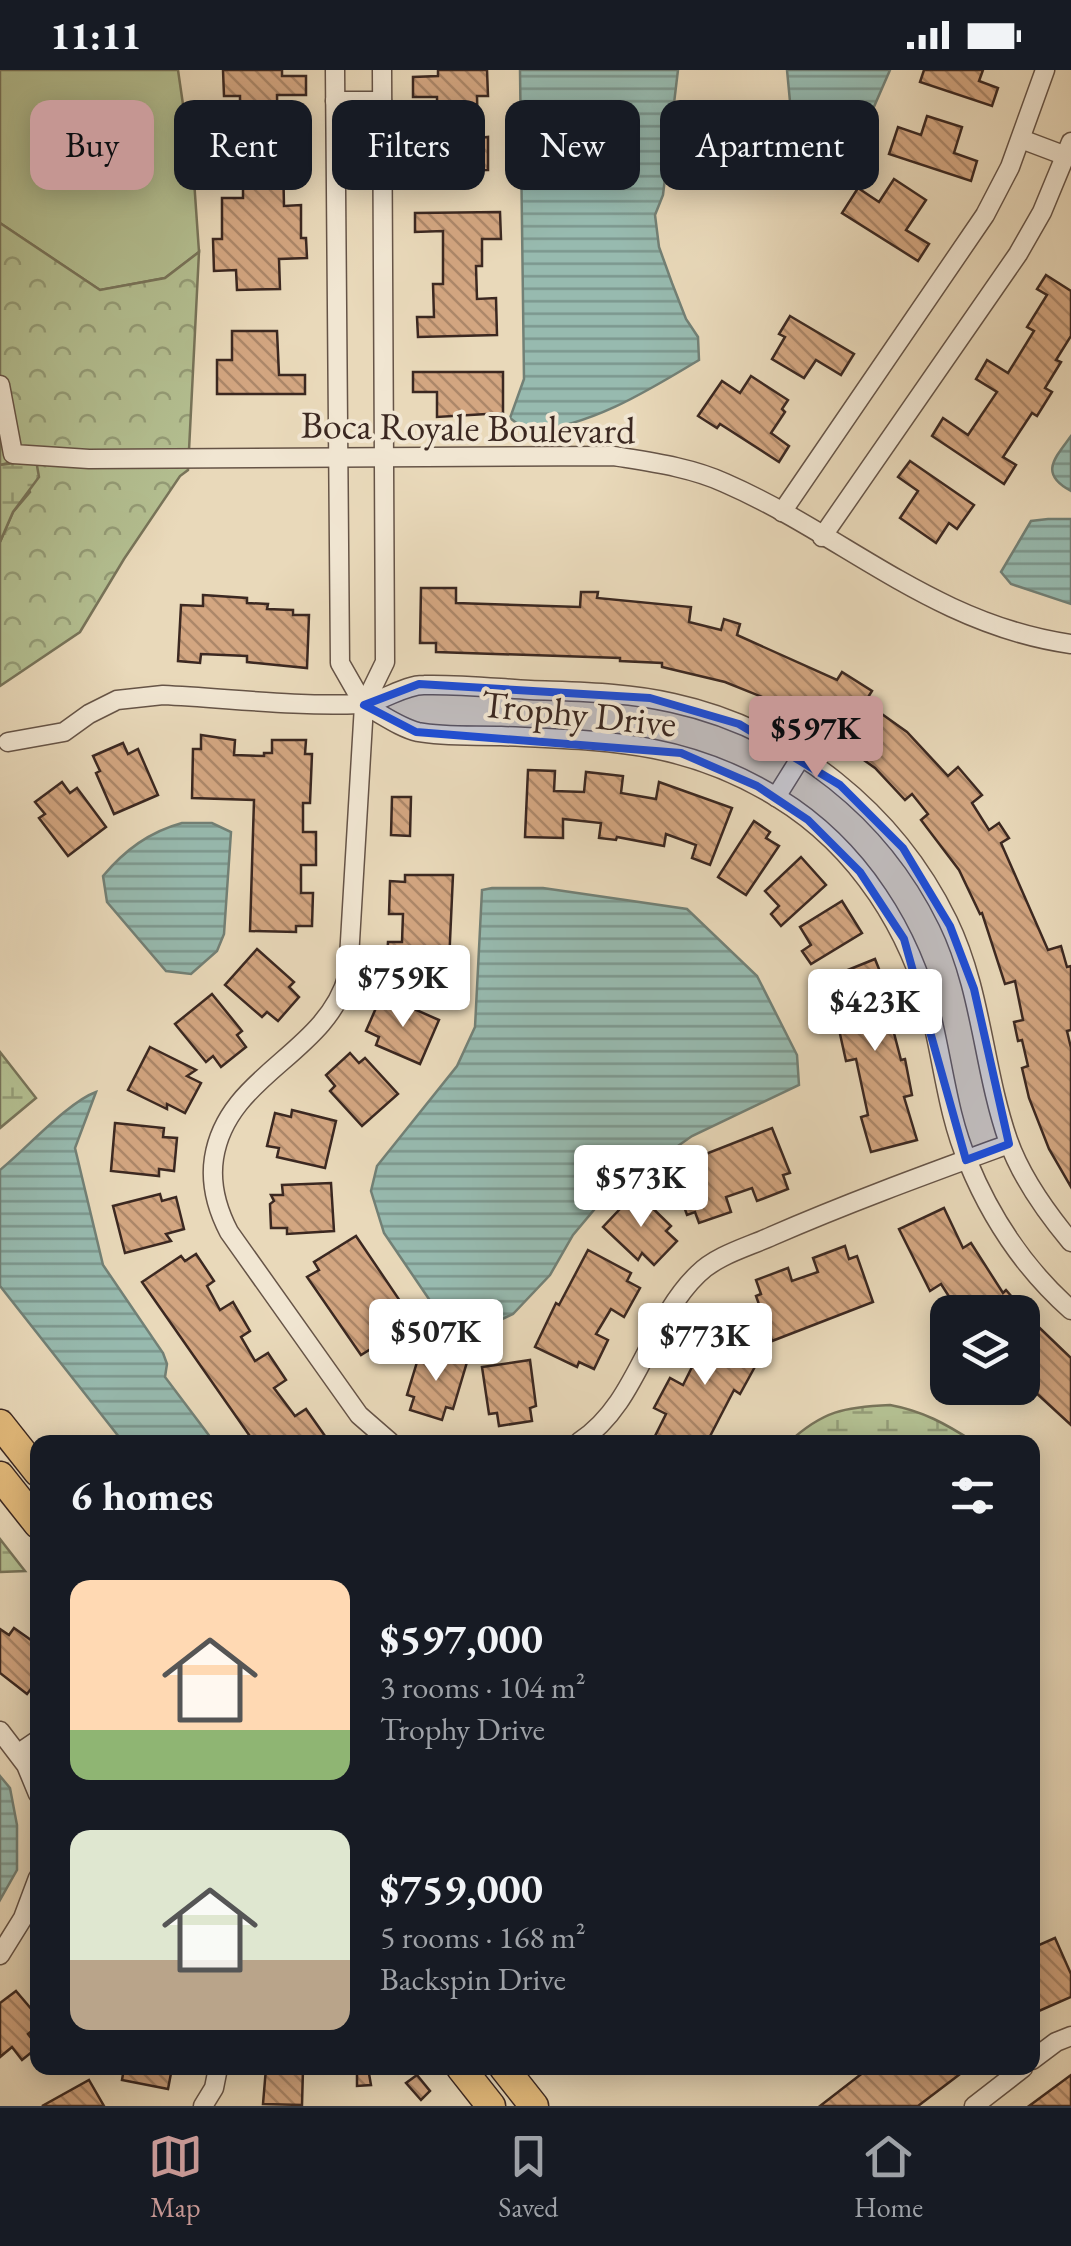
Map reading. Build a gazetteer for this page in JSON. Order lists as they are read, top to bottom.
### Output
{
  "streets": {
    "street": ["Boca Royale Boulevard", "Trophy Drive"]
  },
  "page": {
    "status": "11:11",
    "chip": [
      "Buy",
      "Rent",
      "Filters",
      "New",
      "Apartment"
    ],
    "price": [
      "$597K",
      "$759K",
      "$423K",
      "$573K",
      "$507K",
      "$773K"
    ],
    "heading": "6 homes",
    "list": [
      {
        "name": "$597,000",
        "note": "3 rooms · 104 m² · Trophy Drive"
      },
      {
        "name": "$759,000",
        "note": "5 rooms · 168 m² · Backspin Drive"
      }
    ],
    "tabs": ["Map", "Saved", "Home"]
  }
}
